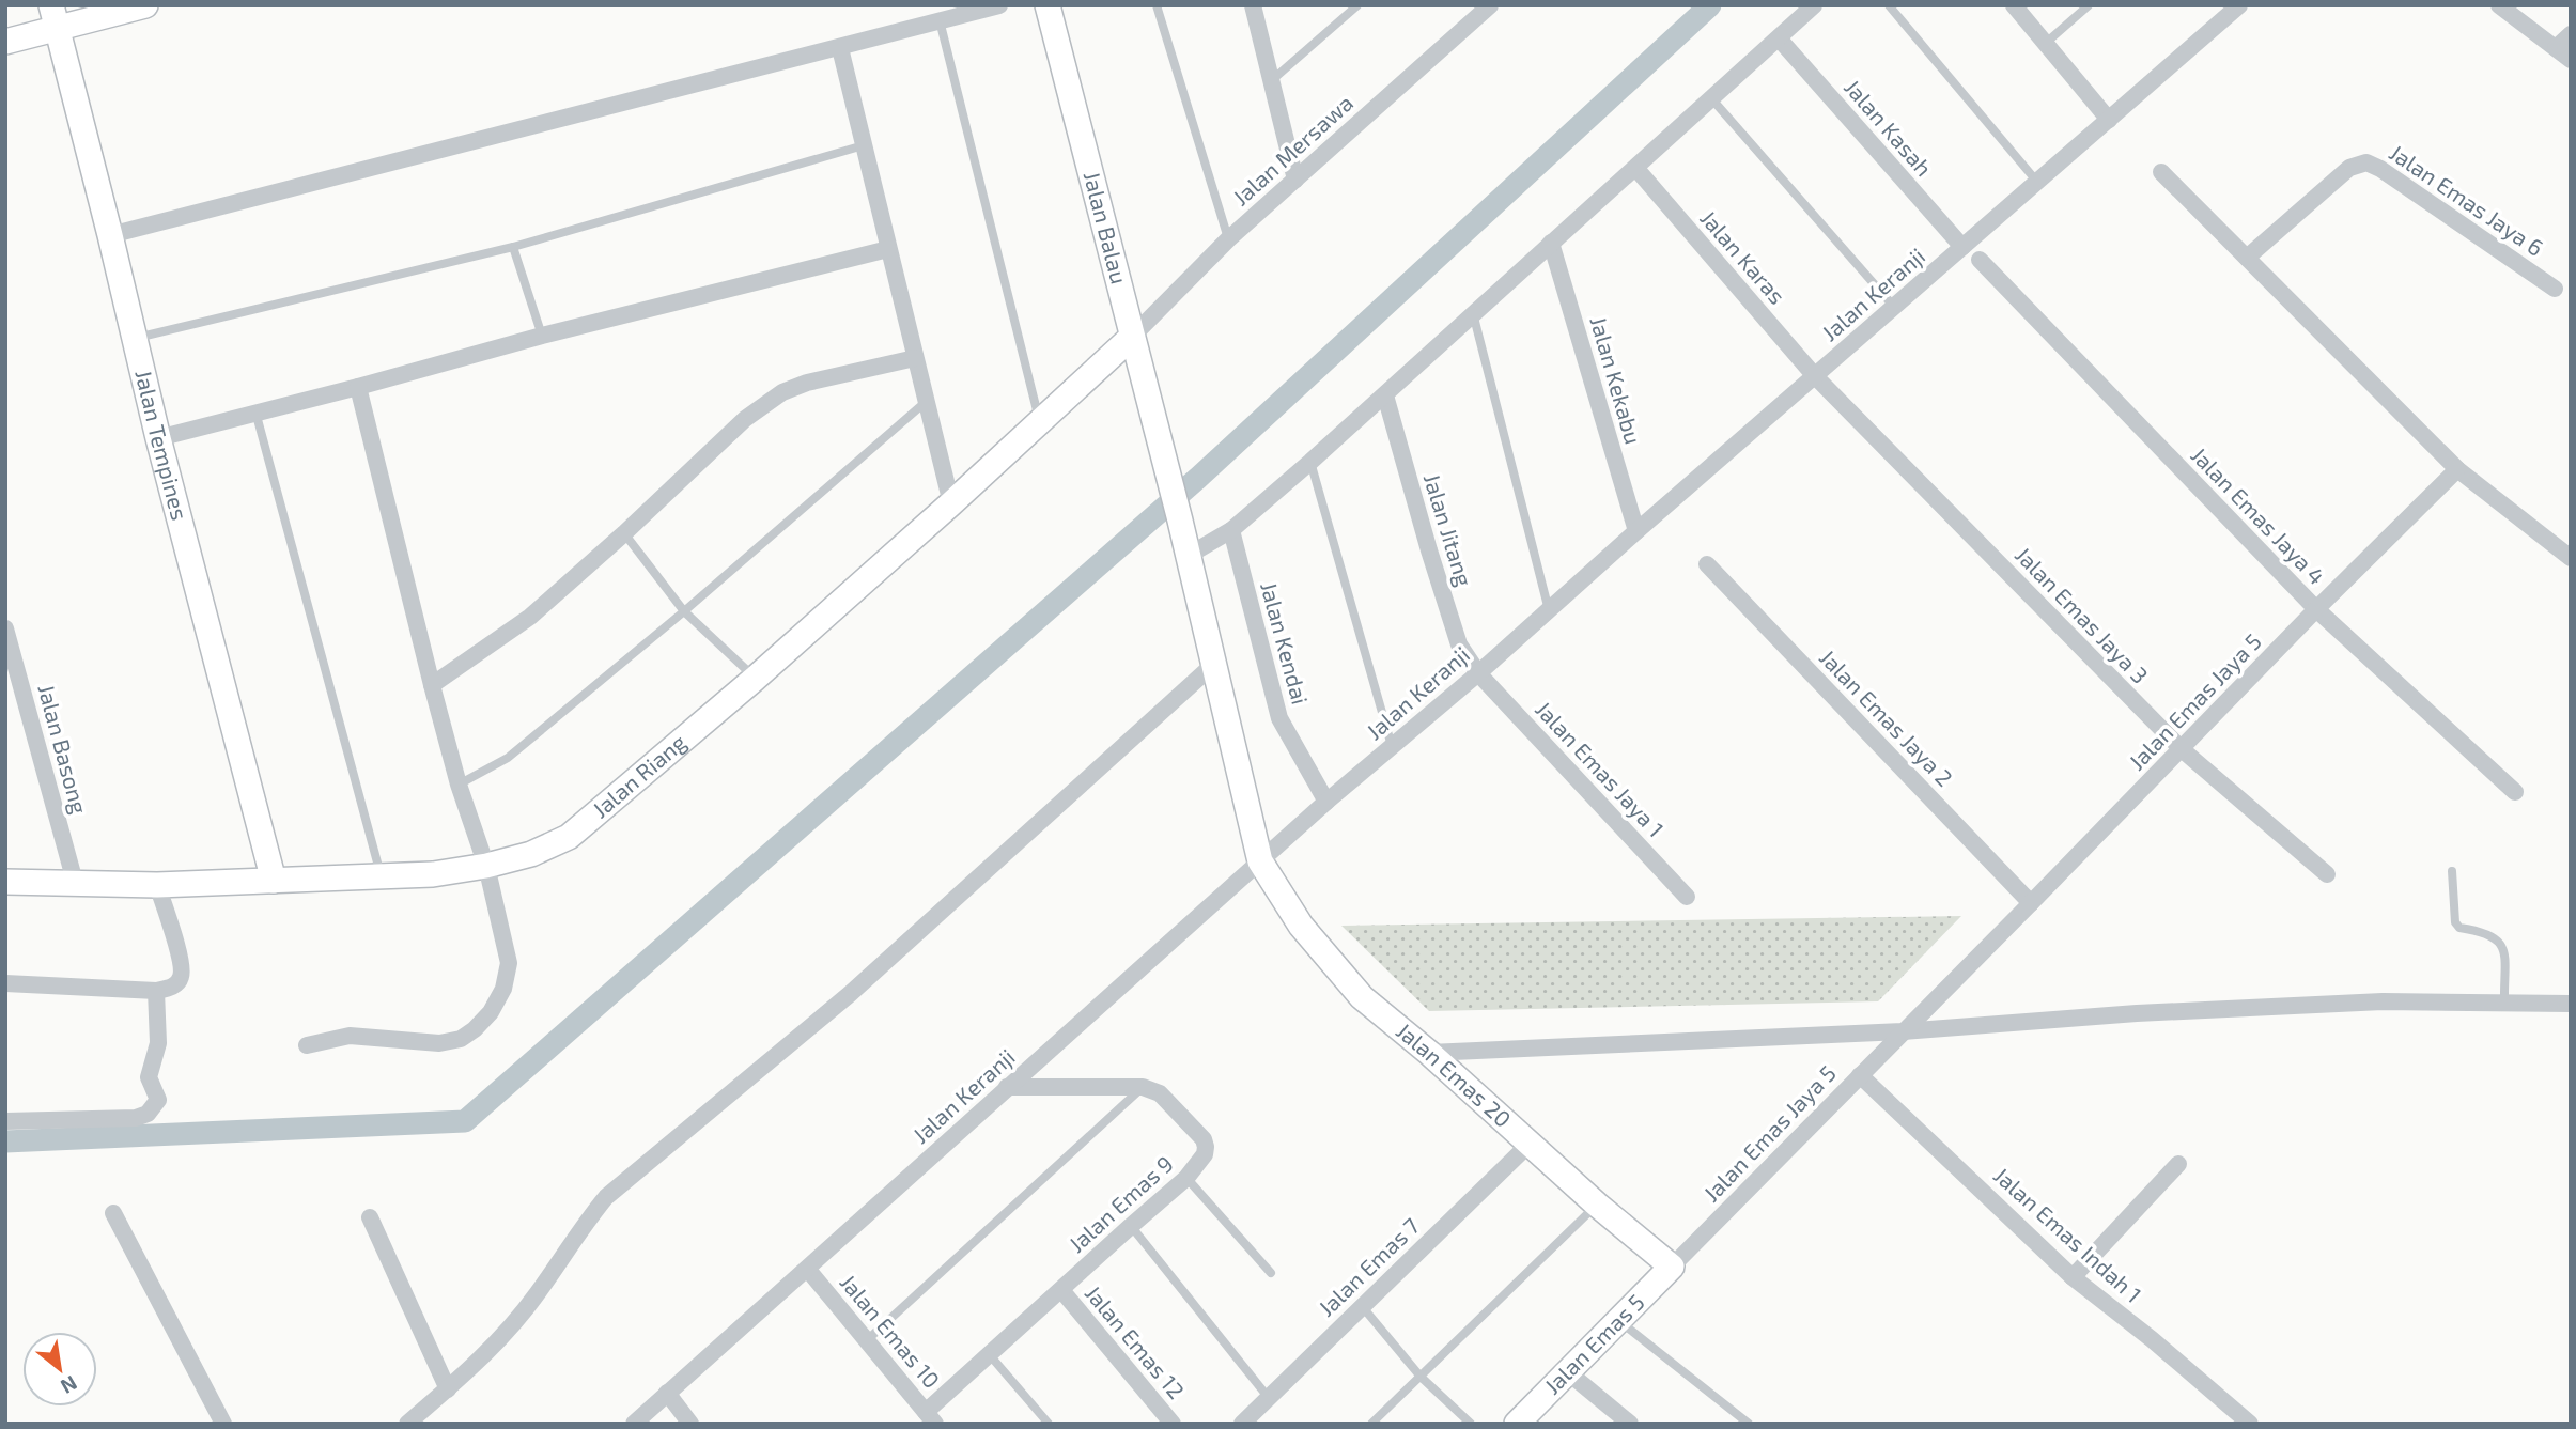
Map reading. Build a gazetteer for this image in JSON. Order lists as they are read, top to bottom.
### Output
{
  "streets": {
    "street": [
      "Jalan Kasah",
      "Jalan Mersawa",
      "Jalan Emas Jaya 6",
      "Jalan Balau",
      "Jalan Karas",
      "Jalan Keranji",
      "Jalan Kekabu",
      "Jalan Tempines",
      "Jalan Emas Jaya 4",
      "Jalan Jitang",
      "Jalan Emas Jaya 3",
      "Jalan Kendai",
      "Jalan Emas Jaya 5",
      "Jalan Emas Jaya 2",
      "Jalan Basong",
      "Jalan Emas Jaya 1",
      "Jalan Riang",
      "Jalan Emas 20",
      "Jalan Emas 9",
      "Jalan Emas Indah 1",
      "Jalan Emas 7",
      "Jalan Emas 10",
      "Jalan Emas 12",
      "Jalan Emas 5"
    ]
  },
  "crossings": [
    ["Jalan Kasah", "Jalan Keranji"],
    ["Jalan Mersawa", "Jalan Balau"],
    ["Jalan Mersawa", "Jalan Riang"],
    ["Jalan Balau", "Jalan Riang"],
    ["Jalan Balau", "Jalan Emas 20"],
    ["Jalan Karas", "Jalan Keranji"],
    ["Jalan Karas", "Jalan Emas Jaya 3"],
    ["Jalan Keranji", "Jalan Kekabu"],
    ["Jalan Keranji", "Jalan Jitang"],
    ["Jalan Keranji", "Jalan Emas Jaya 3"],
    ["Jalan Keranji", "Jalan Kendai"],
    ["Jalan Keranji", "Jalan Emas Jaya 1"],
    ["Jalan Keranji", "Jalan Emas 20"],
    ["Jalan Keranji", "Jalan Emas 10"],
    ["Jalan Tempines", "Jalan Riang"],
    ["Jalan Emas Jaya 4", "Jalan Emas Jaya 5"],
    ["Jalan Jitang", "Jalan Emas Jaya 1"],
    ["Jalan Emas Jaya 3", "Jalan Emas Jaya 5"],
    ["Jalan Emas Jaya 5", "Jalan Emas Jaya 2"],
    ["Jalan Emas Jaya 5", "Jalan Emas 20"],
    ["Jalan Emas Jaya 5", "Jalan Emas Indah 1"],
    ["Jalan Emas Jaya 5", "Jalan Emas 5"],
    ["Jalan Basong", "Jalan Riang"],
    ["Jalan Emas 20", "Jalan Emas 7"],
    ["Jalan Emas 20", "Jalan Emas 5"],
    ["Jalan Emas 9", "Jalan Emas 10"],
    ["Jalan Emas 9", "Jalan Emas 12"]
  ],
  "north": "bottom right"
}
